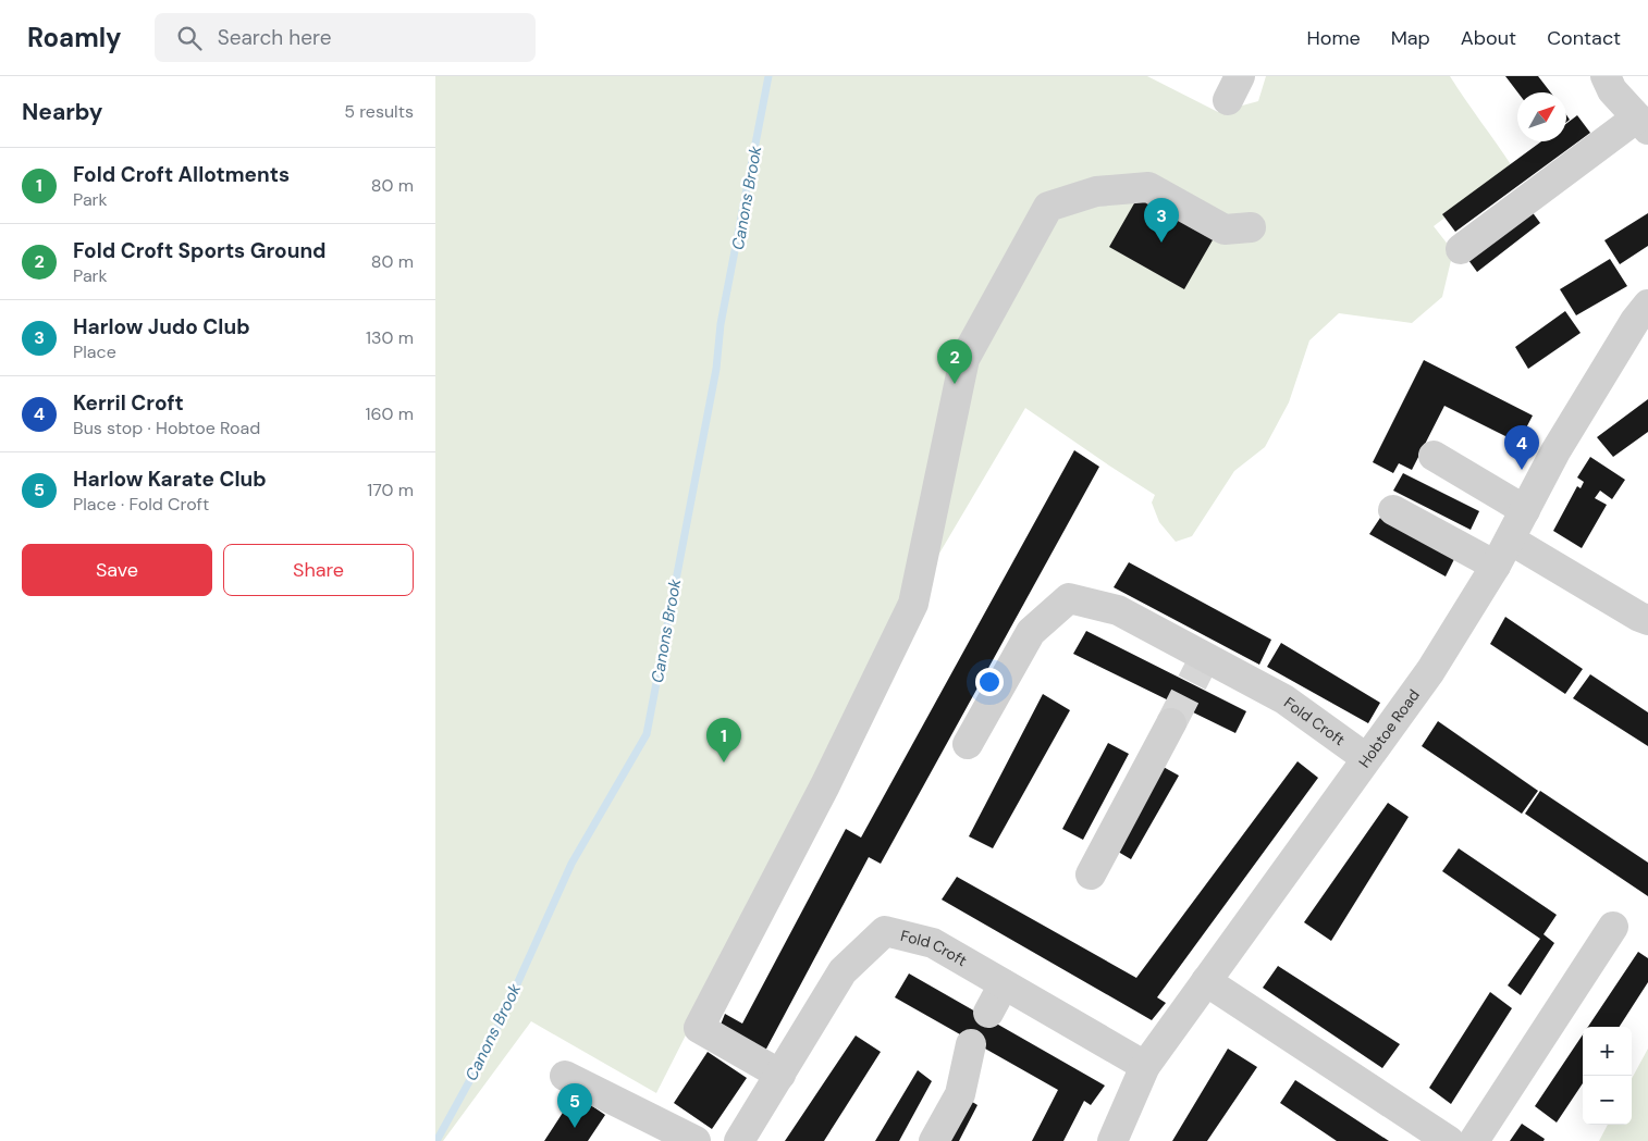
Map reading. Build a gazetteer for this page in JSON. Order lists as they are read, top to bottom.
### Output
{
  "streets": {
    "street": ["Fold Croft", "Hobtoe Road"]
  },
  "crossings": [
    ["Fold Croft", "Hobtoe Road"]
  ],
  "water": ["Canons Brook"],
  "north": "top right",
  "page": {
    "header": "Roamly",
    "search": "Search here",
    "nav": [
      "Home",
      "Map",
      "About",
      "Contact"
    ],
    "heading": ["Nearby", "5 results"],
    "list": [
      {
        "mark": "1",
        "name": "Fold Croft Allotments",
        "note": "Park",
        "value": "80 m"
      },
      {
        "mark": "2",
        "name": "Fold Croft Sports Ground",
        "note": "Park",
        "value": "80 m"
      },
      {
        "mark": "3",
        "name": "Harlow Judo Club",
        "note": "Place",
        "value": "130 m"
      },
      {
        "mark": "4",
        "name": "Kerril Croft",
        "note": "Bus stop · Hobtoe Road",
        "value": "160 m"
      },
      {
        "mark": "5",
        "name": "Harlow Karate Club",
        "note": "Place · Fold Croft",
        "value": "170 m"
      }
    ],
    "pins": [
      "3",
      "2",
      "4",
      "1",
      "5"
    ],
    "buttons": ["Save", "Share"],
    "map_buttons": ["+", "−"]
  }
}
